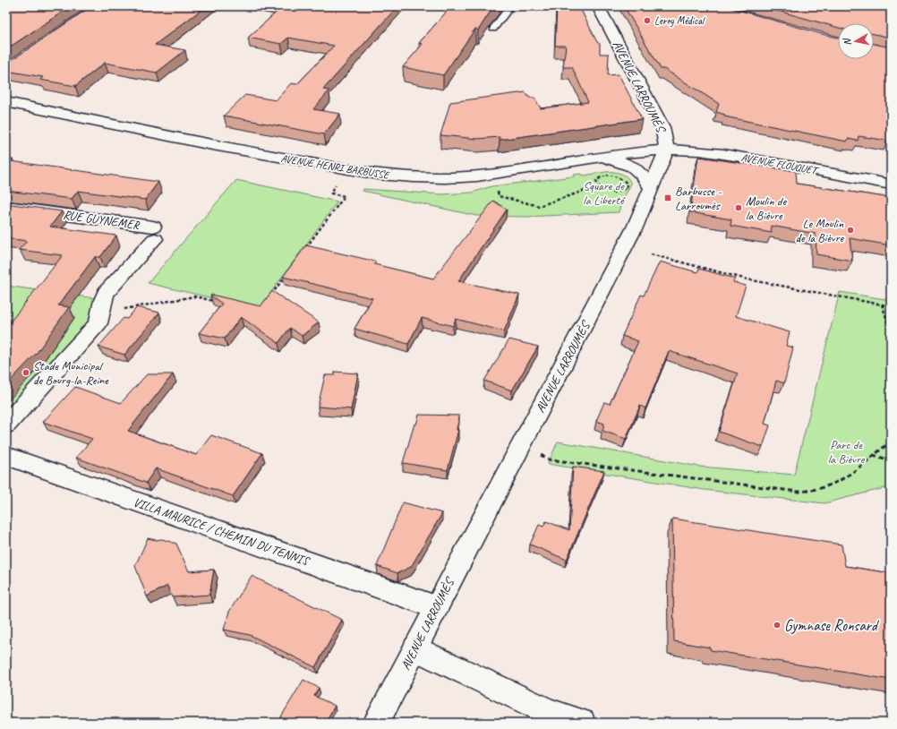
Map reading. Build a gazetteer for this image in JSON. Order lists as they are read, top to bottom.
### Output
{
  "streets": {
    "main road": [
      "AVENUE LARROUMÈS",
      "AVENUE FLOUQUET",
      "AVENUE HENRI BARBUSSE",
      "RUE GUYNEMER",
      "VILLA MAURICE / CHEMIN DU TENNIS"
    ]
  },
  "crossings": [
    ["AVENUE LARROUMÈS", "AVENUE FLOUQUET"],
    ["AVENUE LARROUMÈS", "AVENUE HENRI BARBUSSE"],
    ["AVENUE LARROUMÈS", "VILLA MAURICE / CHEMIN DU TENNIS"],
    ["AVENUE FLOUQUET", "AVENUE HENRI BARBUSSE"]
  ],
  "parks": ["Square de la Liberté", "Parc de la Bièvre"],
  "places": {
    "other": [
      "Leroy Médical",
      "Moulin de la Bièvre",
      "Le Moulin de la Bièvre",
      "Stade Municipal de Bourg-la-Reine",
      "Gymnase Ronsard"
    ],
    "transit": ["Barbusse - Larroumès"]
  },
  "north": "left"
}
